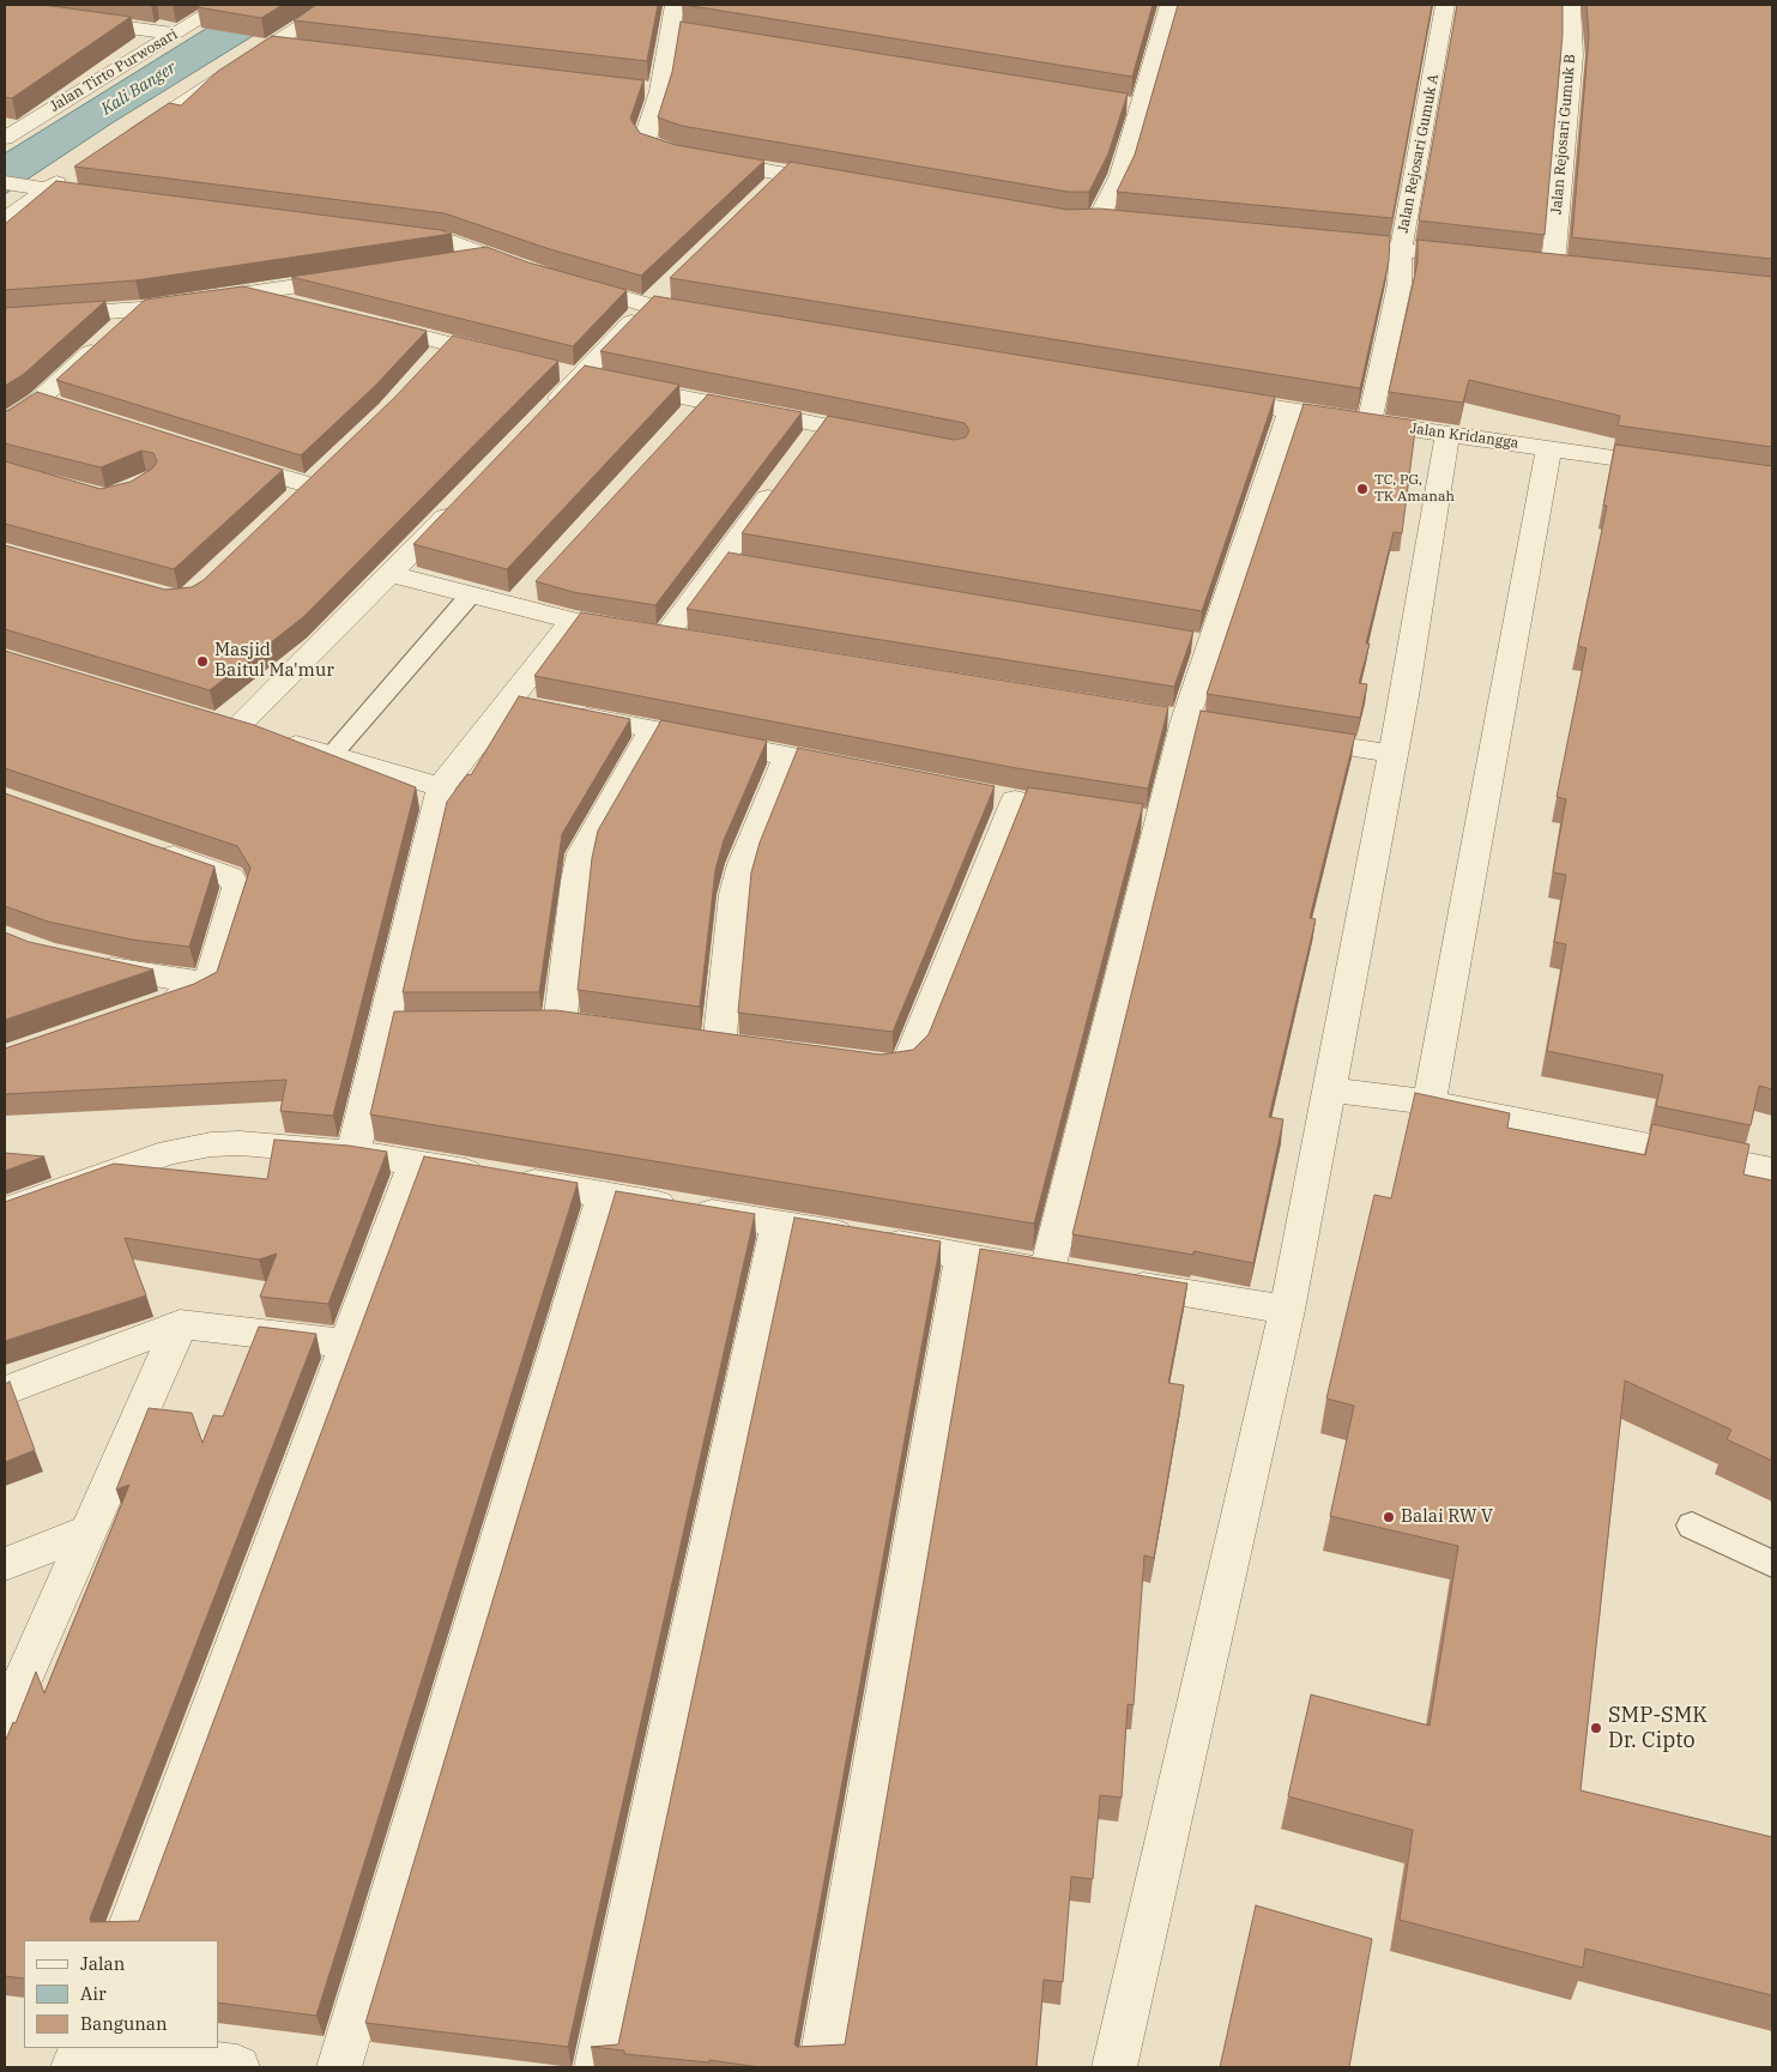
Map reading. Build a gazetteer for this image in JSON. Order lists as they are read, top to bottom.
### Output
{
  "streets": {
    "street": [
      "Jalan Tirto Purwosari",
      "Jalan Rejosari Gumuk B",
      "Jalan Rejosari Gumuk A",
      "Jalan Kridangga"
    ]
  },
  "water": ["Kali Banger"],
  "places": [
    "TC, PG, TK Amanah",
    "Masjid Baitul Ma'mur",
    "Balai RW V",
    "SMP-SMK Dr. Cipto"
  ],
  "legend": ["Jalan", "Air", "Bangunan"]
}
